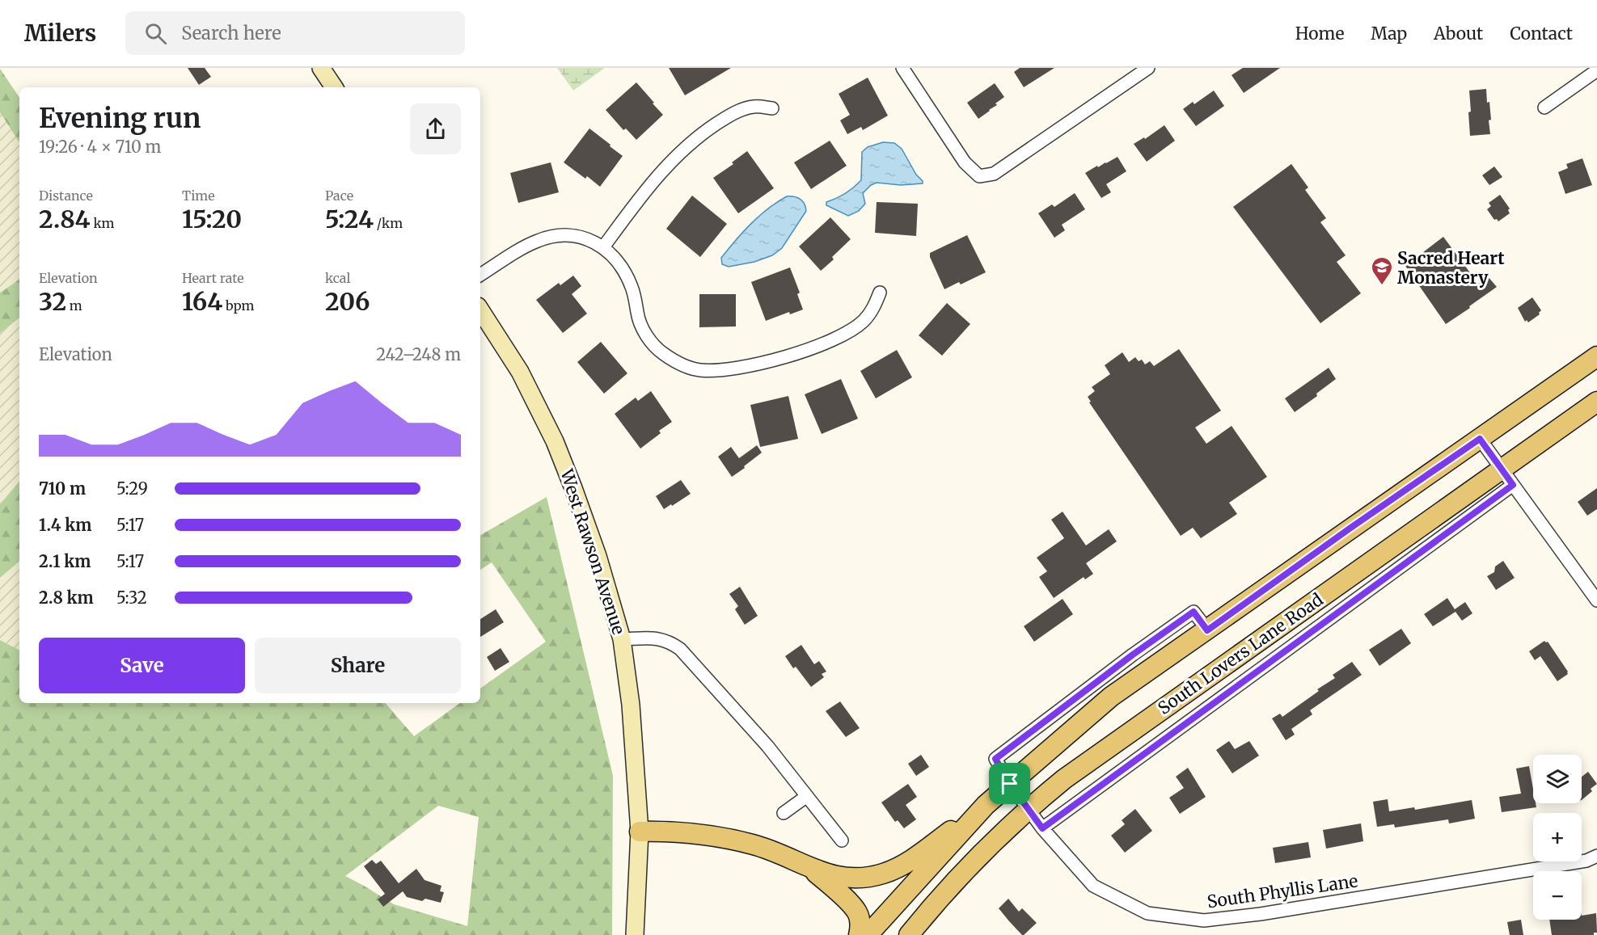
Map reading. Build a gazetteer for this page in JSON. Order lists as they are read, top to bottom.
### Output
{
  "streets": {
    "main road": ["South Lovers Lane Road"],
    "street": ["West Rawson Avenue", "South Phyllis Lane"]
  },
  "crossings": [
    ["South Lovers Lane Road", "South Phyllis Lane"]
  ],
  "places": {
    "school or university": ["Sacred Heart Monastery"]
  },
  "page": {
    "header": "Milers",
    "search": "Search here",
    "nav": [
      "Home",
      "Map",
      "About",
      "Contact"
    ],
    "heading": ["Evening run", "19:26 · 4 × 710 m"],
    "stats": [
      ["Distance", "2.84 km"],
      ["Time", "15:20"],
      ["Pace", "5:24 /km"],
      ["Elevation", "32 m"],
      ["Heart rate", "164 bpm"],
      ["kcal", "206"]
    ],
    "chart": ["Elevation", "242–248 m"],
    "list": [
      {
        "name": "710 m",
        "note": "5:29"
      },
      {
        "name": "1.4 km",
        "note": "5:17"
      },
      {
        "name": "2.1 km",
        "note": "5:17"
      },
      {
        "name": "2.8 km",
        "note": "5:32"
      }
    ],
    "buttons": ["Save", "Share"],
    "map_buttons": ["+", "−"]
  }
}
